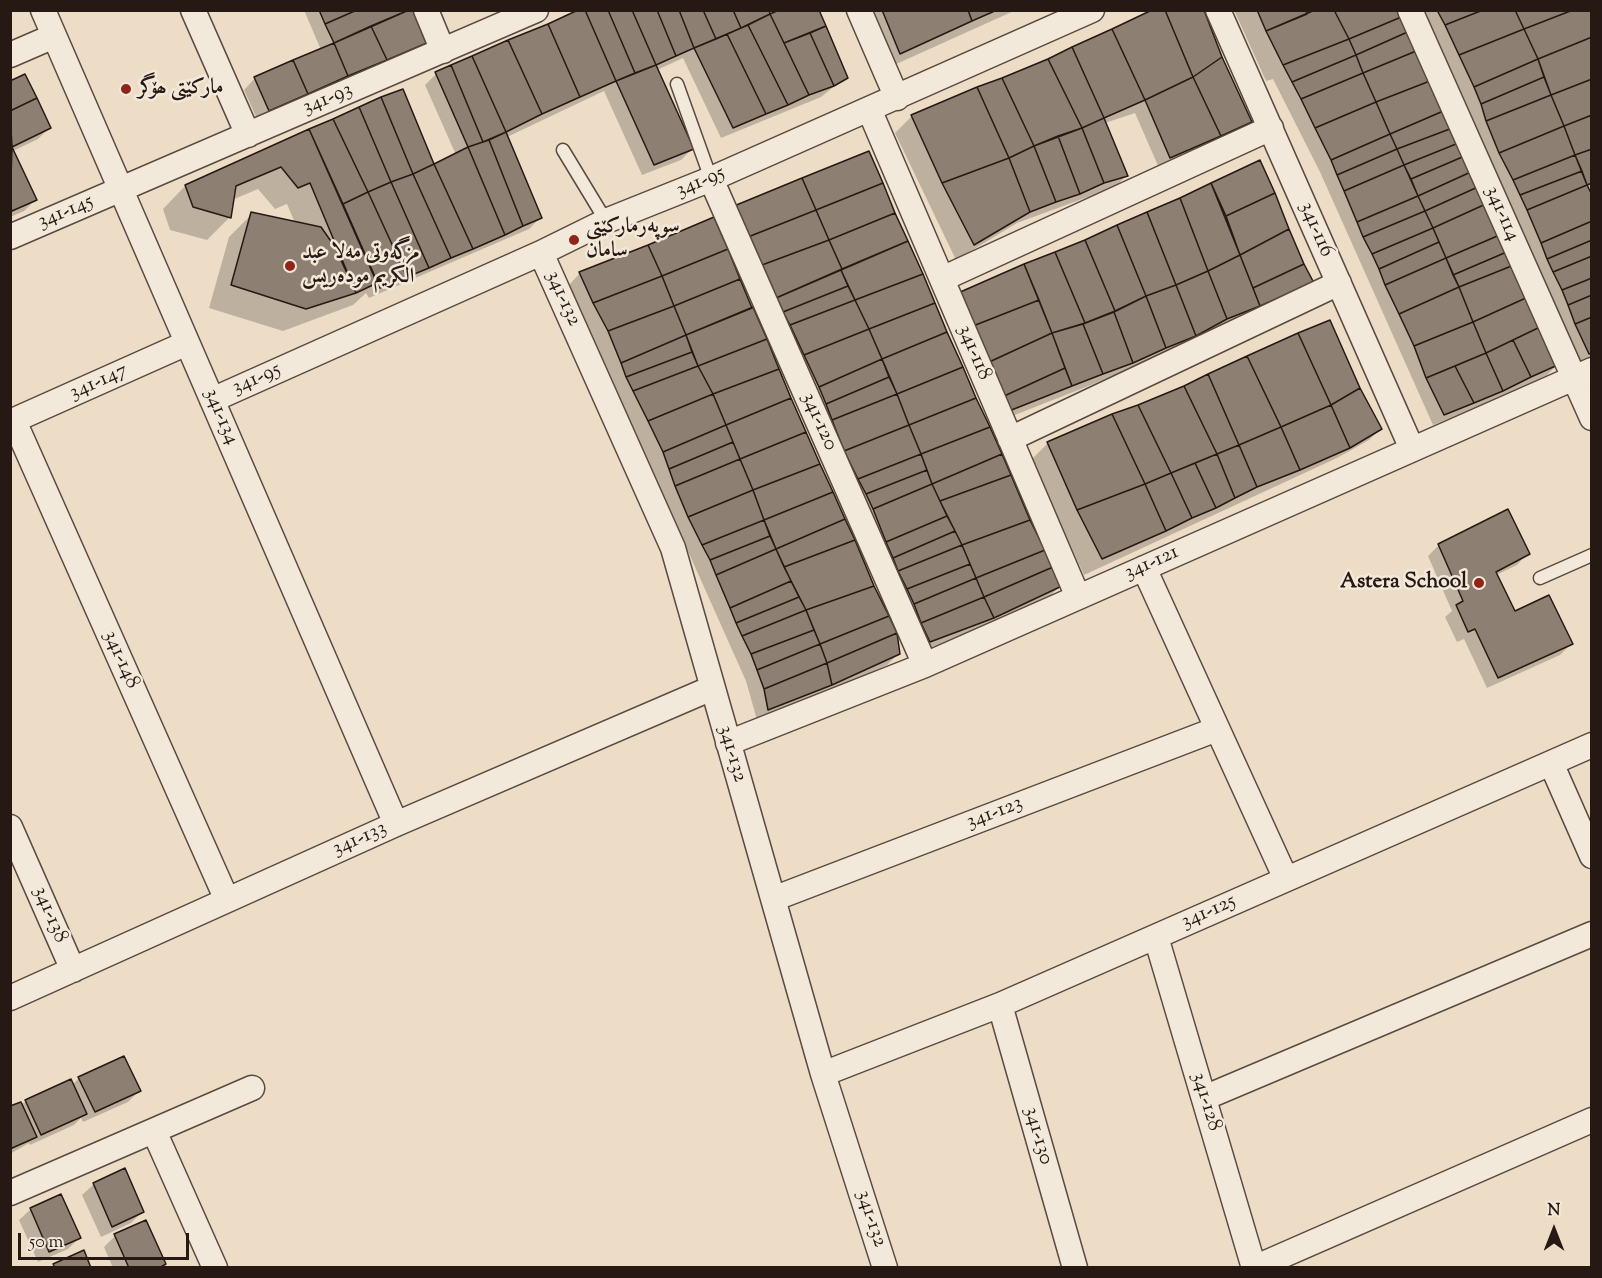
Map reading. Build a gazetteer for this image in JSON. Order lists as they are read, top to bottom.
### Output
{
  "streets": {
    "street": [
      "341-93",
      "341-95",
      "341-145",
      "341-114",
      "341-116",
      "341-132",
      "341-118",
      "341-147",
      "341-134",
      "341-120",
      "341-121",
      "341-148",
      "341-123",
      "341-133",
      "341-125",
      "341-138",
      "341-128",
      "341-130"
    ]
  },
  "crossings": [
    ["341-93", "341-145"],
    ["341-93", "341-134"],
    ["341-95", "341-132"],
    ["341-95", "341-118"],
    ["341-95", "341-134"],
    ["341-95", "341-120"],
    ["341-145", "341-134"],
    ["341-114", "341-121"],
    ["341-116", "341-121"],
    ["341-132", "341-121"],
    ["341-132", "341-123"],
    ["341-132", "341-133"],
    ["341-132", "341-125"],
    ["341-118", "341-121"],
    ["341-147", "341-134"],
    ["341-147", "341-148"],
    ["341-134", "341-133"],
    ["341-120", "341-121"],
    ["341-148", "341-133"],
    ["341-133", "341-138"],
    ["341-125", "341-128"],
    ["341-125", "341-130"]
  ],
  "places": [
    "مارکێتی ھۆگر",
    "سوپەرمارکێتی سامان",
    "مزگه‌وتی مه‌لا عبد الكريم موده‌ریس",
    "Astera School"
  ],
  "scale_bar": "50 m",
  "north": "top"
}
